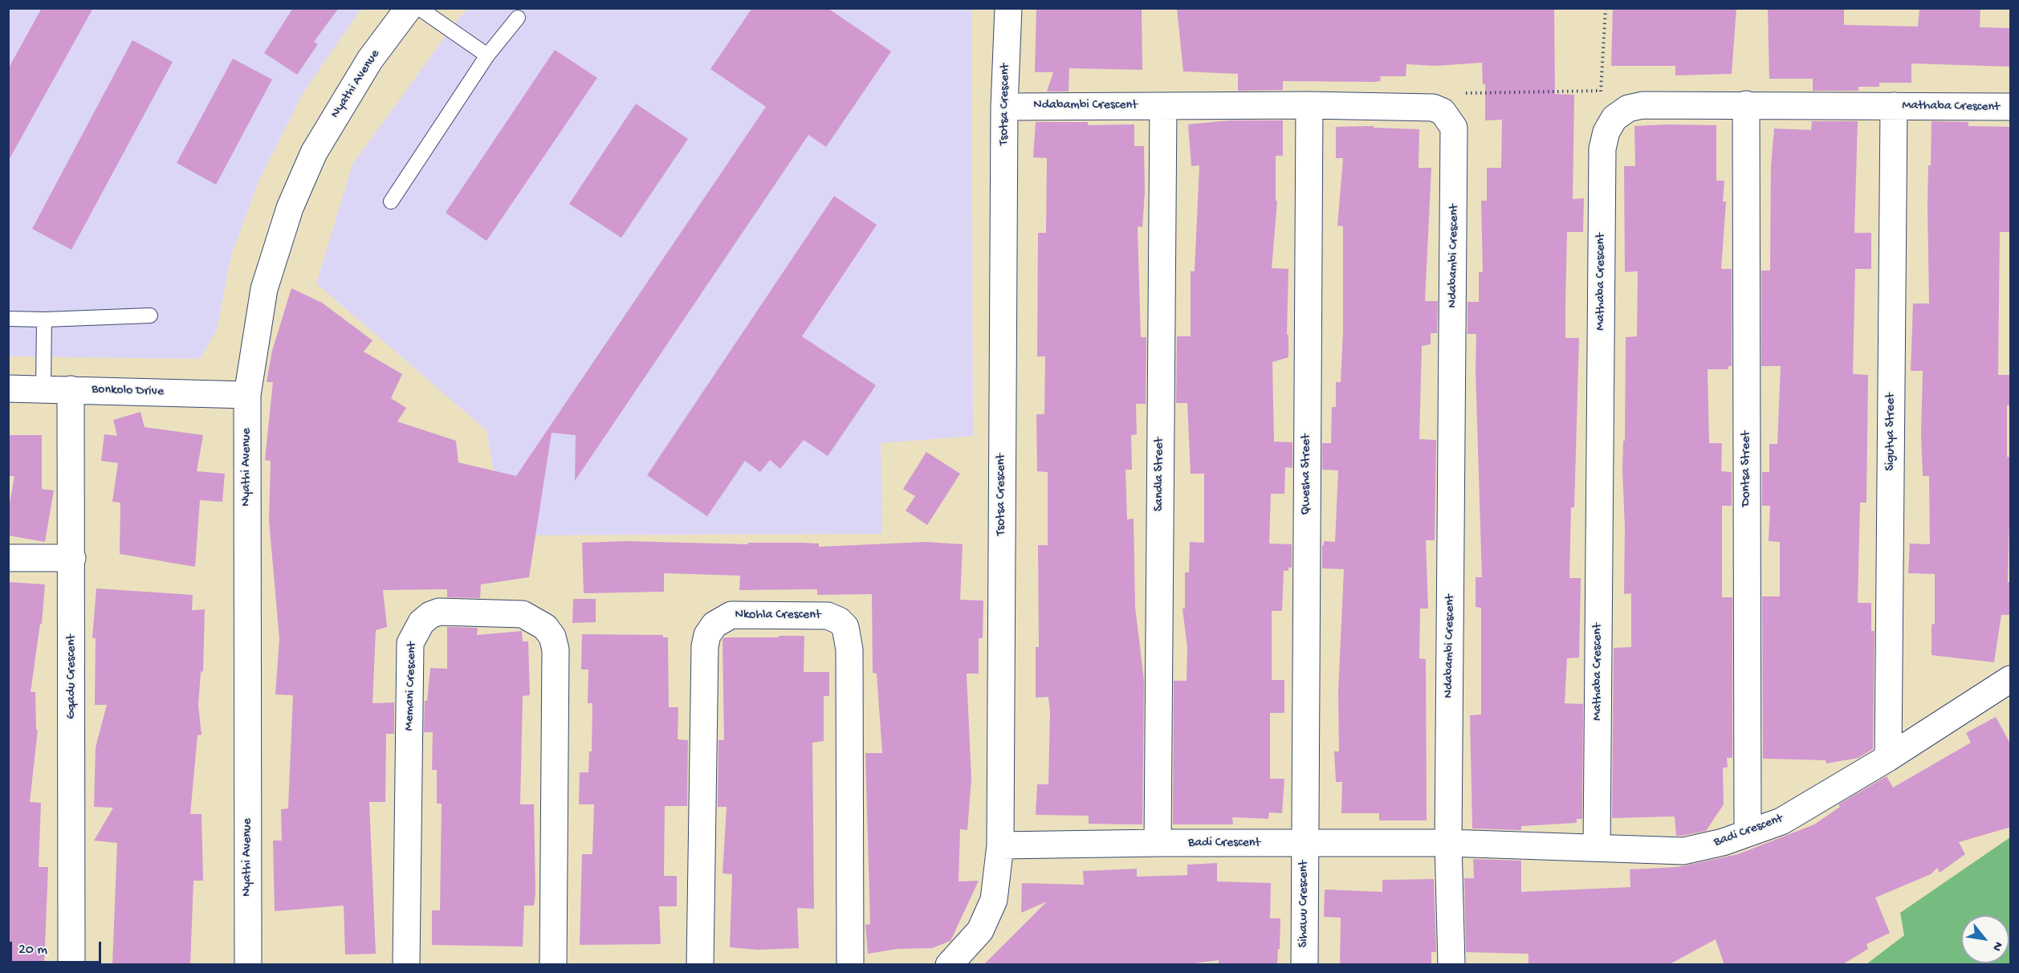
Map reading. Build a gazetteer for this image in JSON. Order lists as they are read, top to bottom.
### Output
{
  "streets": {
    "street": [
      "Nyathi Avenue",
      "Tsotsa Crescent",
      "Ndabambi Crescent",
      "Mathaba Crescent",
      "Bonkolo Drive",
      "Sigutya Street",
      "Dontsa Street",
      "Sandla Street",
      "Qwesha Street",
      "Nkohla Crescent",
      "Gqadu Crescent",
      "Memani Crescent",
      "Badi Crescent",
      "Sihawu Crescent"
    ]
  },
  "crossings": [
    ["Nyathi Avenue", "Bonkolo Drive"],
    ["Tsotsa Crescent", "Ndabambi Crescent"],
    ["Tsotsa Crescent", "Badi Crescent"],
    ["Ndabambi Crescent", "Sandla Street"],
    ["Ndabambi Crescent", "Qwesha Street"],
    ["Ndabambi Crescent", "Badi Crescent"],
    ["Mathaba Crescent", "Sigutya Street"],
    ["Mathaba Crescent", "Dontsa Street"],
    ["Mathaba Crescent", "Badi Crescent"],
    ["Bonkolo Drive", "Gqadu Crescent"],
    ["Sigutya Street", "Badi Crescent"],
    ["Dontsa Street", "Badi Crescent"],
    ["Sandla Street", "Badi Crescent"],
    ["Qwesha Street", "Badi Crescent"],
    ["Qwesha Street", "Sihawu Crescent"],
    ["Badi Crescent", "Sihawu Crescent"]
  ],
  "scale_bar": "20 m",
  "north": "bottom right"
}
